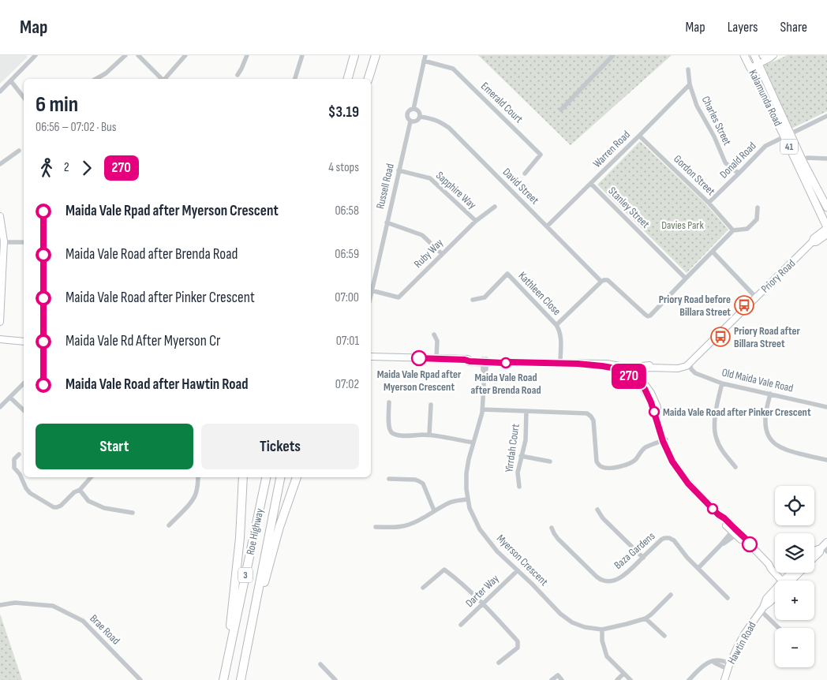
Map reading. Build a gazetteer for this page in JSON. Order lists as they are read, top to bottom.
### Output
{
  "streets": {
    "highway": ["Roe Highway", "3"],
    "main road": [
      "Kalamunda Road",
      "41",
      "Priory Road",
      "Hawtin Road"
    ],
    "street": [
      "Emerald Court",
      "Charles Street",
      "Warren Road",
      "Donald Road",
      "Gordon Street",
      "Russell Road",
      "David Street",
      "Sapphire Way",
      "Stanley Street",
      "Ruby Way",
      "Kathleen Close",
      "Old Maida Vale Road",
      "Yirrdah Court",
      "Baza Gardens",
      "Myerson Crescent",
      "Darter Way",
      "Brae Road"
    ]
  },
  "crossings": [
    ["Kalamunda Road", "Donald Road"],
    ["Kalamunda Road", "Priory Road"],
    ["Charles Street", "Warren Road"],
    ["Charles Street", "Donald Road"],
    ["Warren Road", "Gordon Street"],
    ["Warren Road", "David Street"],
    ["Warren Road", "Stanley Street"],
    ["Donald Road", "Gordon Street"],
    ["Russell Road", "David Street"],
    ["Russell Road", "Sapphire Way"],
    ["Russell Road", "Ruby Way"],
    ["Sapphire Way", "Ruby Way"],
    ["Priory Road", "Old Maida Vale Road"],
    ["Myerson Crescent", "Darter Way"]
  ],
  "parks": ["Davies Park"],
  "places": {
    "bus stop": ["Priory Road before Billara Street", "Priory Road after Billara Street"],
    "other": ["Maida Vale Rpad after Myerson Crescent", "Maida Vale Road after Brenda Road", "Maida Vale Road after Pinker Crescent"]
  },
  "lines": ["bus line 270"],
  "page": {
    "header": "Map",
    "nav": ["Map", "Layers", "Share"],
    "on_map": "270",
    "heading": ["6 min", "06:56 – 07:02 · Bus", "$3.19"],
    "legs": ["2", "270", "4 stops"],
    "list": [
      {
        "name": "Maida Vale Rpad after Myerson Crescent",
        "value": "06:58"
      },
      {
        "name": "Maida Vale Road after Brenda Road",
        "value": "06:59"
      },
      {
        "name": "Maida Vale Road after Pinker Crescent",
        "value": "07:00"
      },
      {
        "name": "Maida Vale Rd After Myerson Cr",
        "value": "07:01"
      },
      {
        "name": "Maida Vale Road after Hawtin Road",
        "value": "07:02"
      }
    ],
    "buttons": ["Start", "Tickets"],
    "map_buttons": ["+", "−"]
  }
}
